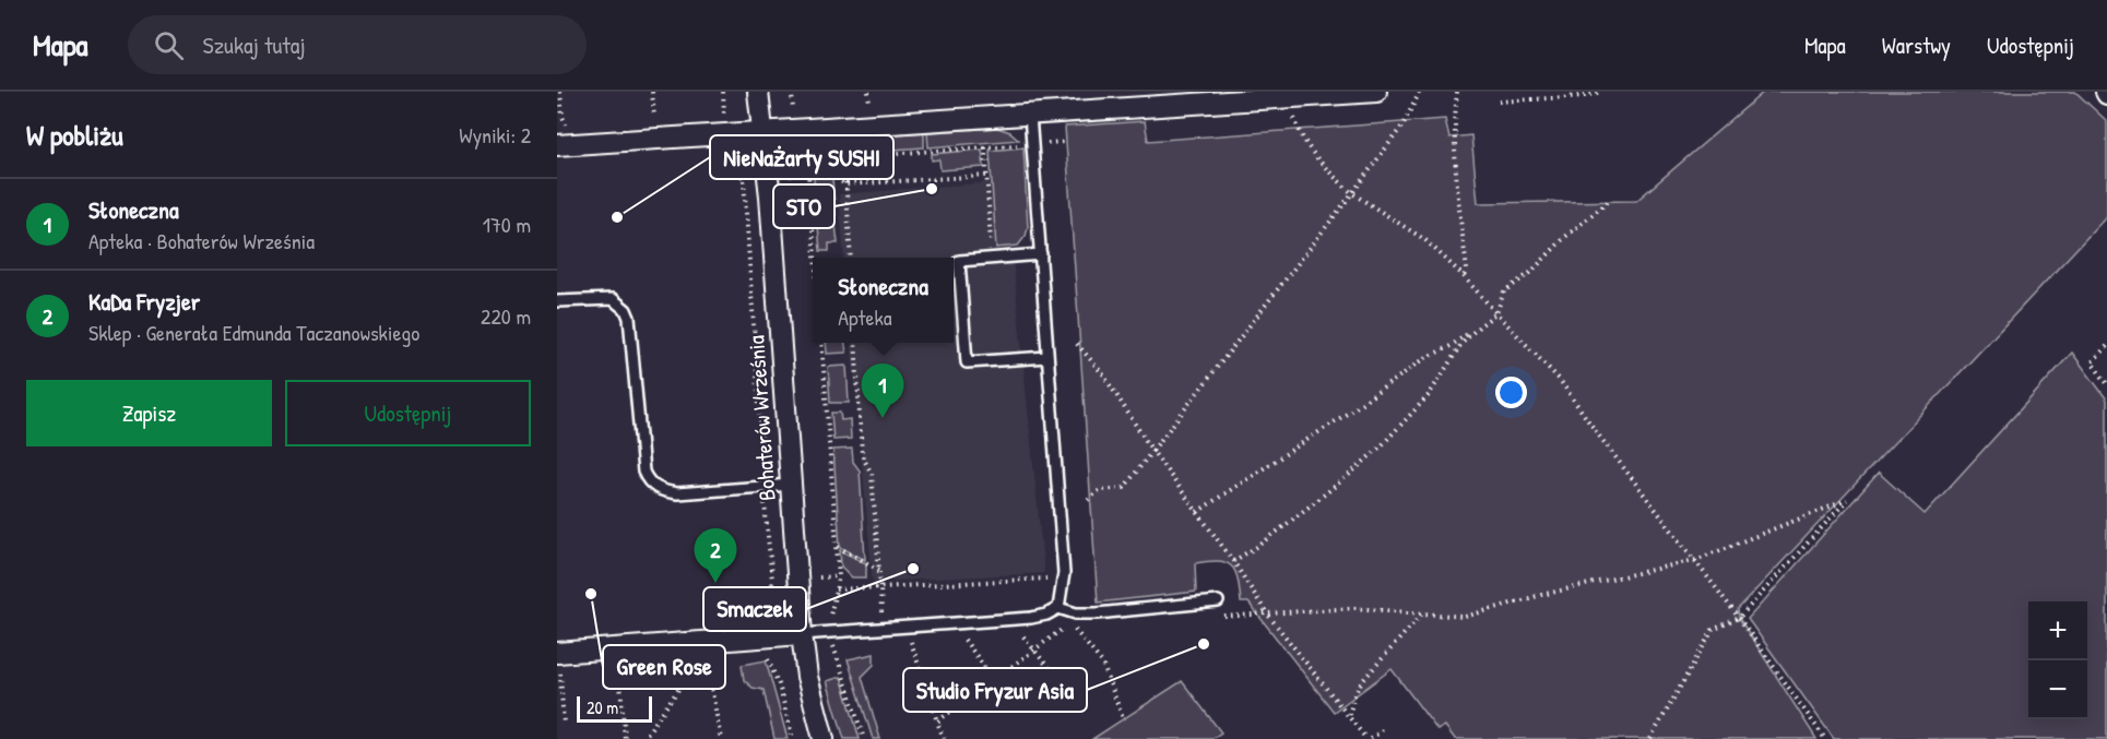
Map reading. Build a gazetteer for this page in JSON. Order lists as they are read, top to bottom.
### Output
{
  "streets": {
    "street": ["Bohaterów Września"]
  },
  "places": [
    "STO",
    "NieNaŻarty SUSHI",
    "Smaczek",
    "Green Rose",
    "Studio Fryzur Asia"
  ],
  "scale_bar": "20 m",
  "page": {
    "header": "Mapa",
    "search": "Szukaj tutaj",
    "nav": ["Mapa", "Warstwy", "Udostępnij"],
    "heading": ["W pobliżu", "Wyniki: 2"],
    "list": [
      {
        "mark": "1",
        "name": "Słoneczna",
        "note": "Apteka · Bohaterów Września",
        "value": "170 m"
      },
      {
        "mark": "2",
        "name": "KaDa Fryzjer",
        "note": "Sklep · Generała Edmunda Taczanowskiego",
        "value": "220 m"
      }
    ],
    "popup": ["Słoneczna", "Apteka"],
    "buttons": ["Zapisz", "Udostępnij"],
    "pins": ["1", "2"],
    "map_buttons": ["+", "−"],
    "scale": "20 m"
  }
}
